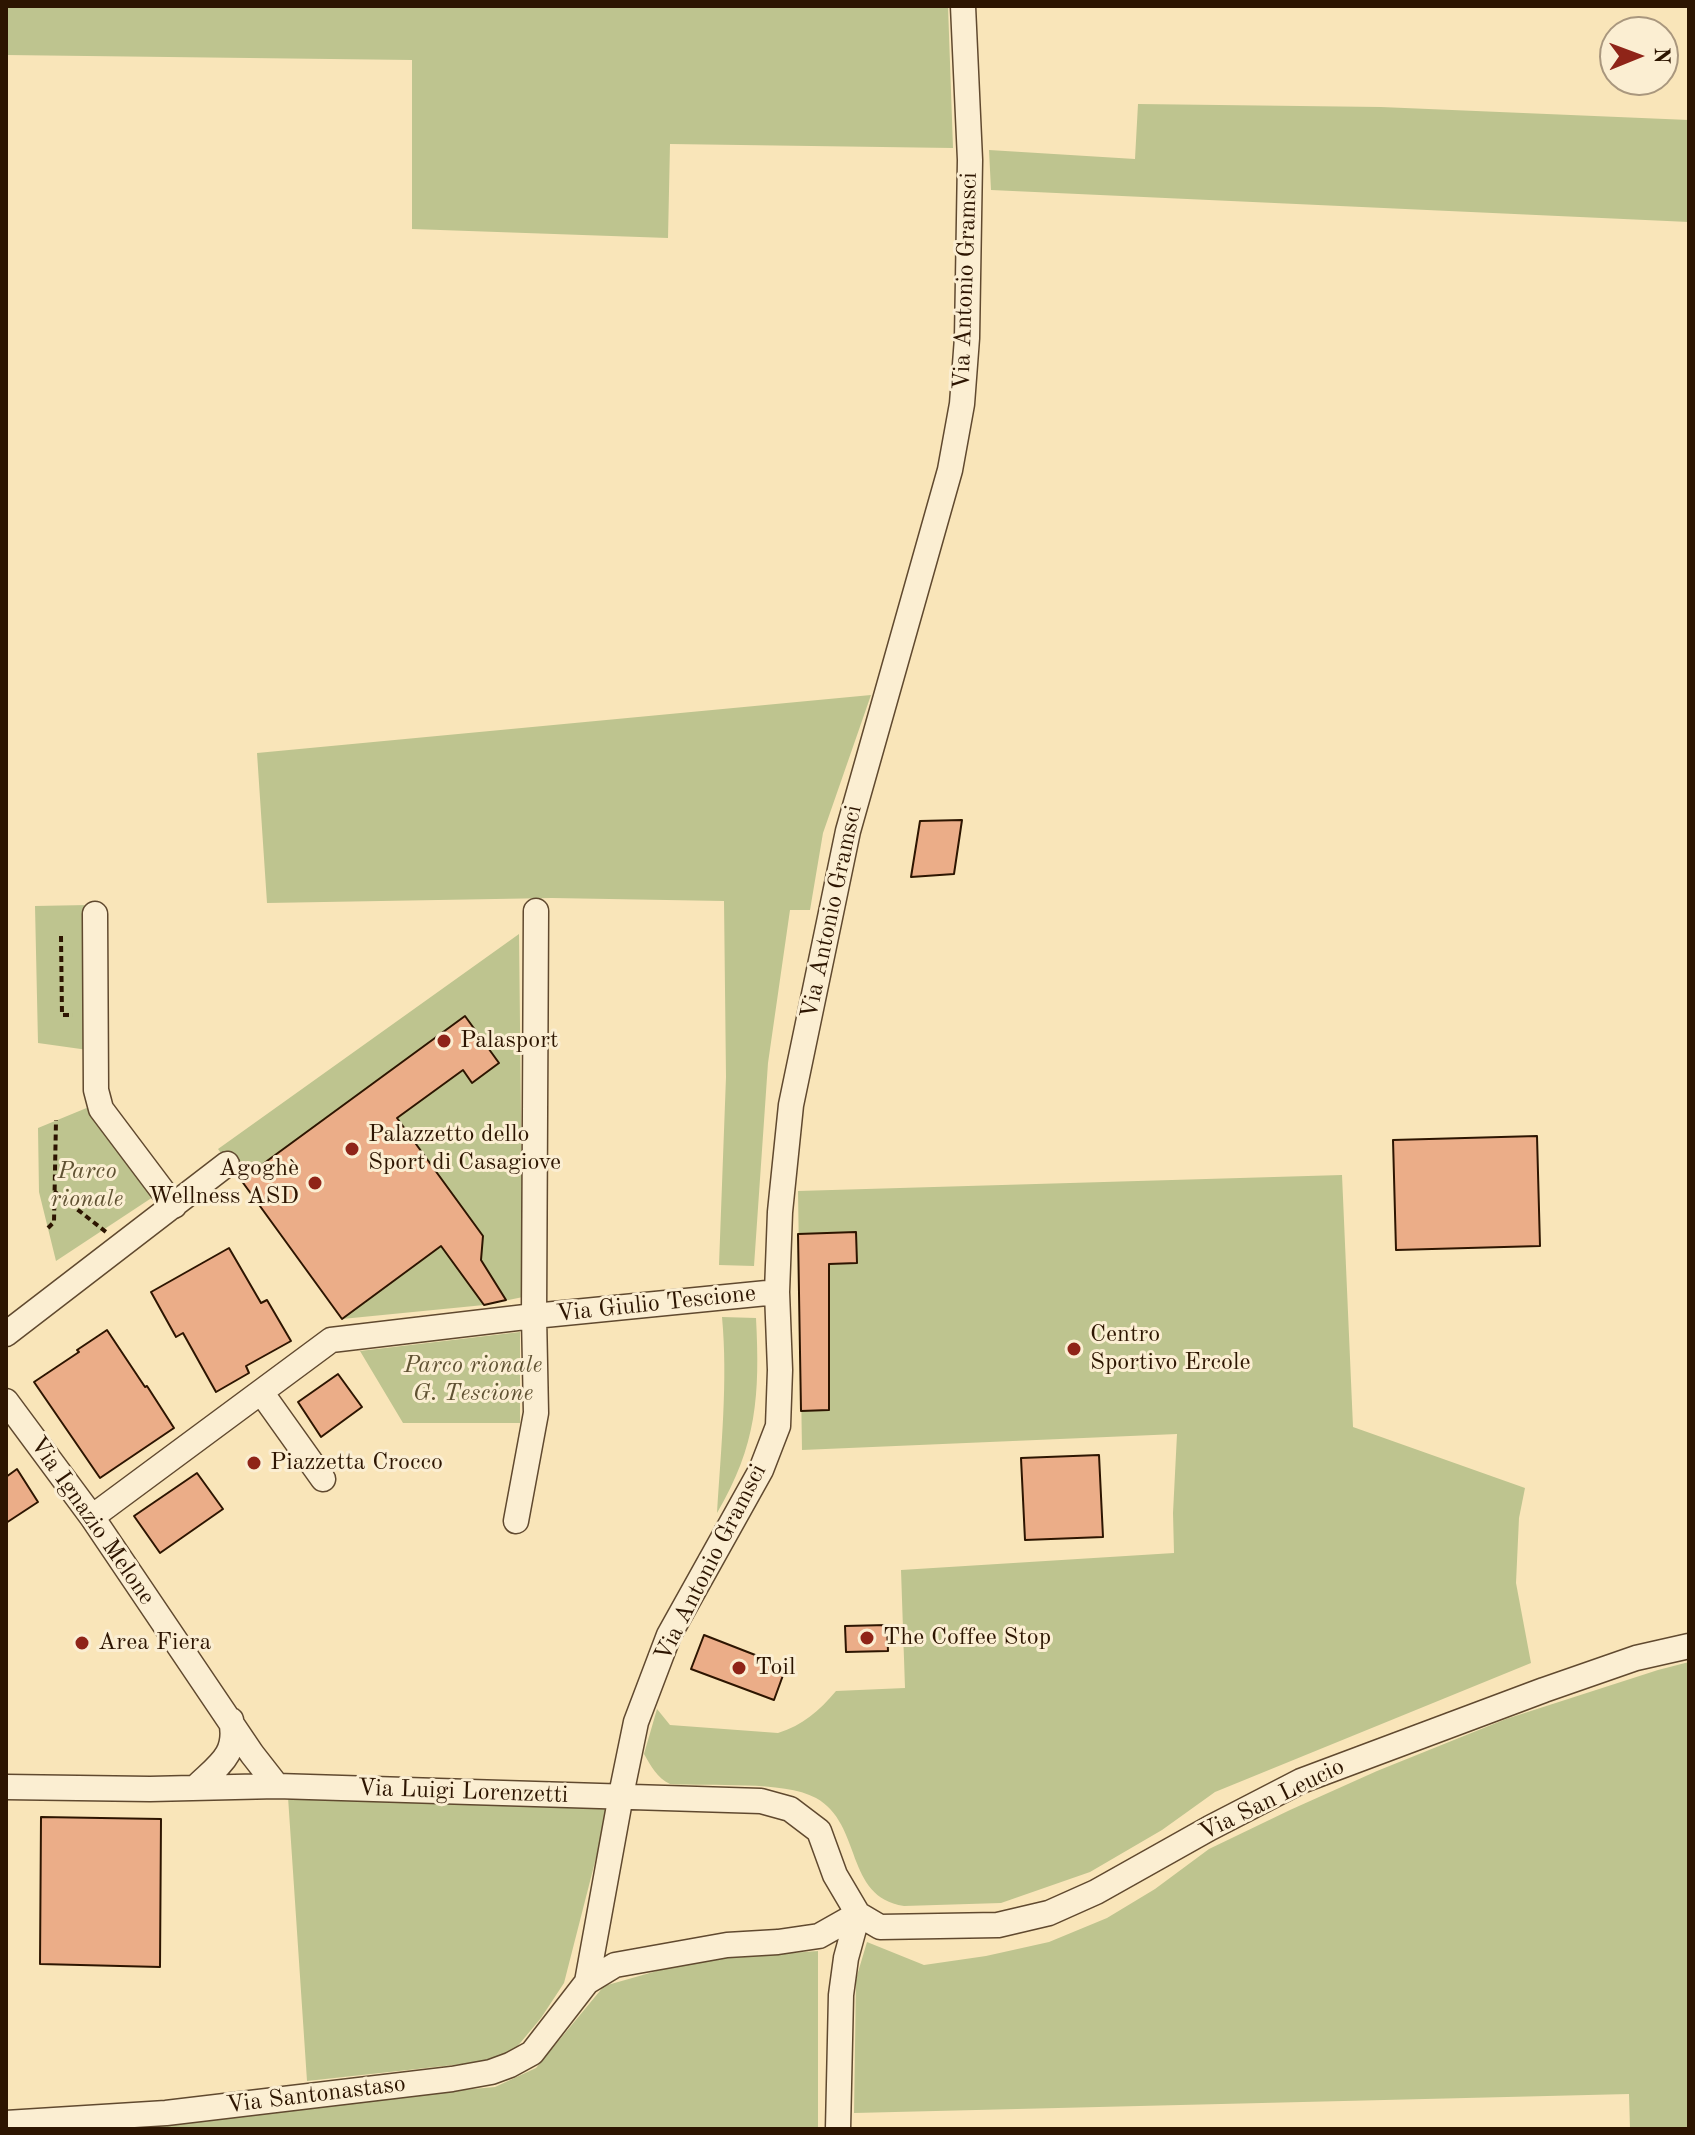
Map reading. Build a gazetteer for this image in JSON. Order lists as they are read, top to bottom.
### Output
{
  "streets": {
    "street": [
      "Via Antonio Gramsci",
      "Via Giulio Tescione",
      "Via Ignazio Melone",
      "Via Luigi Lorenzetti",
      "Via San Leucio",
      "Via Santonastaso"
    ]
  },
  "crossings": [
    ["Via Antonio Gramsci", "Via Giulio Tescione"],
    ["Via Antonio Gramsci", "Via Luigi Lorenzetti"],
    ["Via Antonio Gramsci", "Via Santonastaso"],
    ["Via Giulio Tescione", "Via Ignazio Melone"],
    ["Via Ignazio Melone", "Via Luigi Lorenzetti"],
    ["Via Luigi Lorenzetti", "Via San Leucio"],
    ["Via Luigi Lorenzetti", "Via Santonastaso"],
    ["Via San Leucio", "Via Santonastaso"]
  ],
  "parks": ["Parco rionale", "Parco rionale G. Tescione"],
  "places": [
    "Palasport",
    "Palazzetto dello Sport di Casagiove",
    "Agoghè Wellness ASD",
    "Centro Sportivo Ercole",
    "Piazzetta Crocco",
    "The Coffee Stop",
    "Area Fiera",
    "Toil"
  ],
  "north": "right"
}
